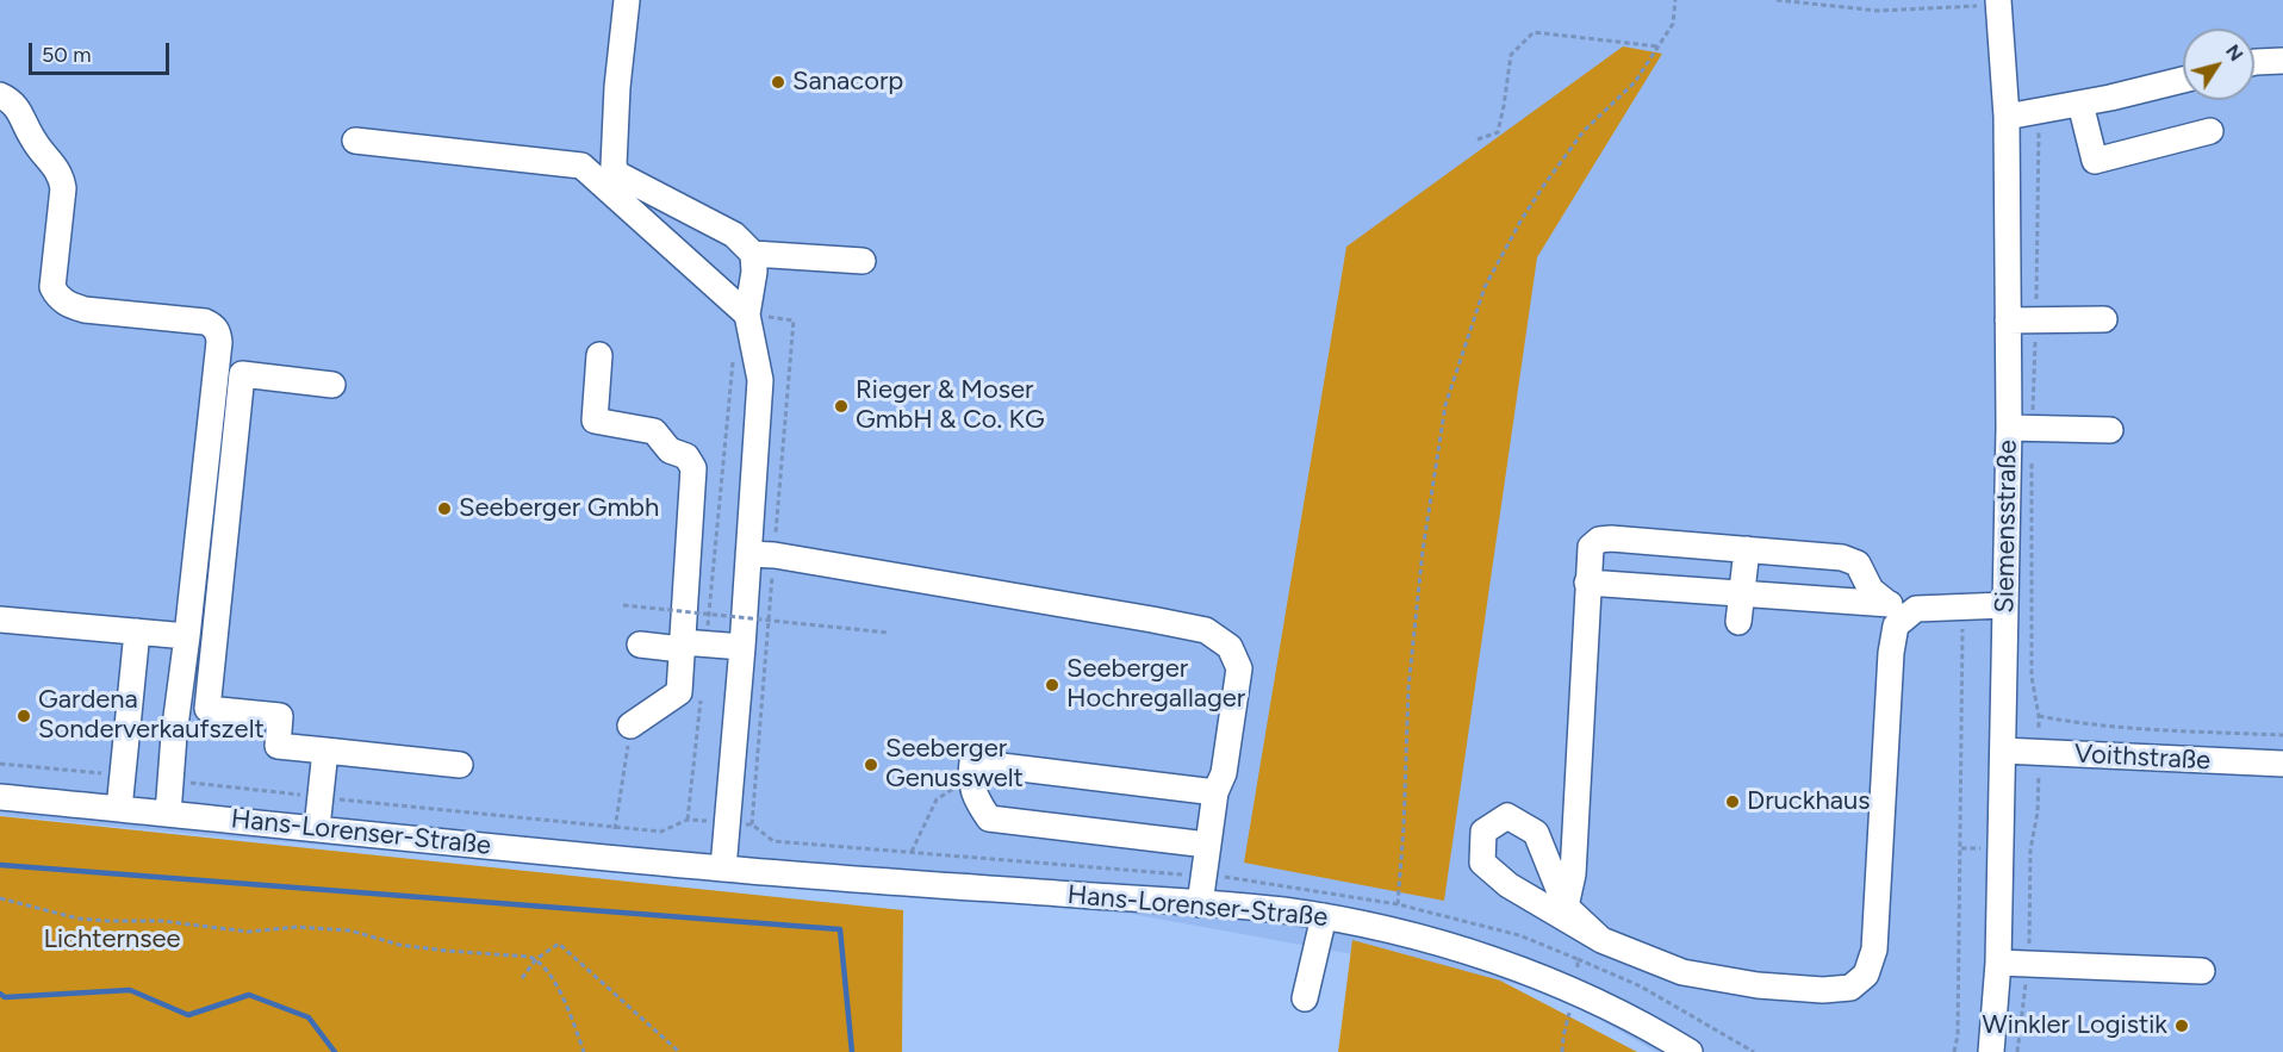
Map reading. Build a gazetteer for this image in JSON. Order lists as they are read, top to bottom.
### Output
{
  "streets": {
    "street": ["Siemensstraße", "Voithstraße", "Hans-Lorenser-Straße"]
  },
  "crossings": [
    ["Siemensstraße", "Voithstraße"]
  ],
  "parks": ["Lichternsee"],
  "places": [
    "Sanacorp",
    "Rieger & Moser GmbH & Co. KG",
    "Seeberger Gmbh",
    "Seeberger Hochregallager",
    "Gardena Sonderverkaufszelt",
    "Seeberger Genusswelt",
    "Druckhaus",
    "Winkler Logistik"
  ],
  "scale_bar": "50 m",
  "north": "top right"
}
